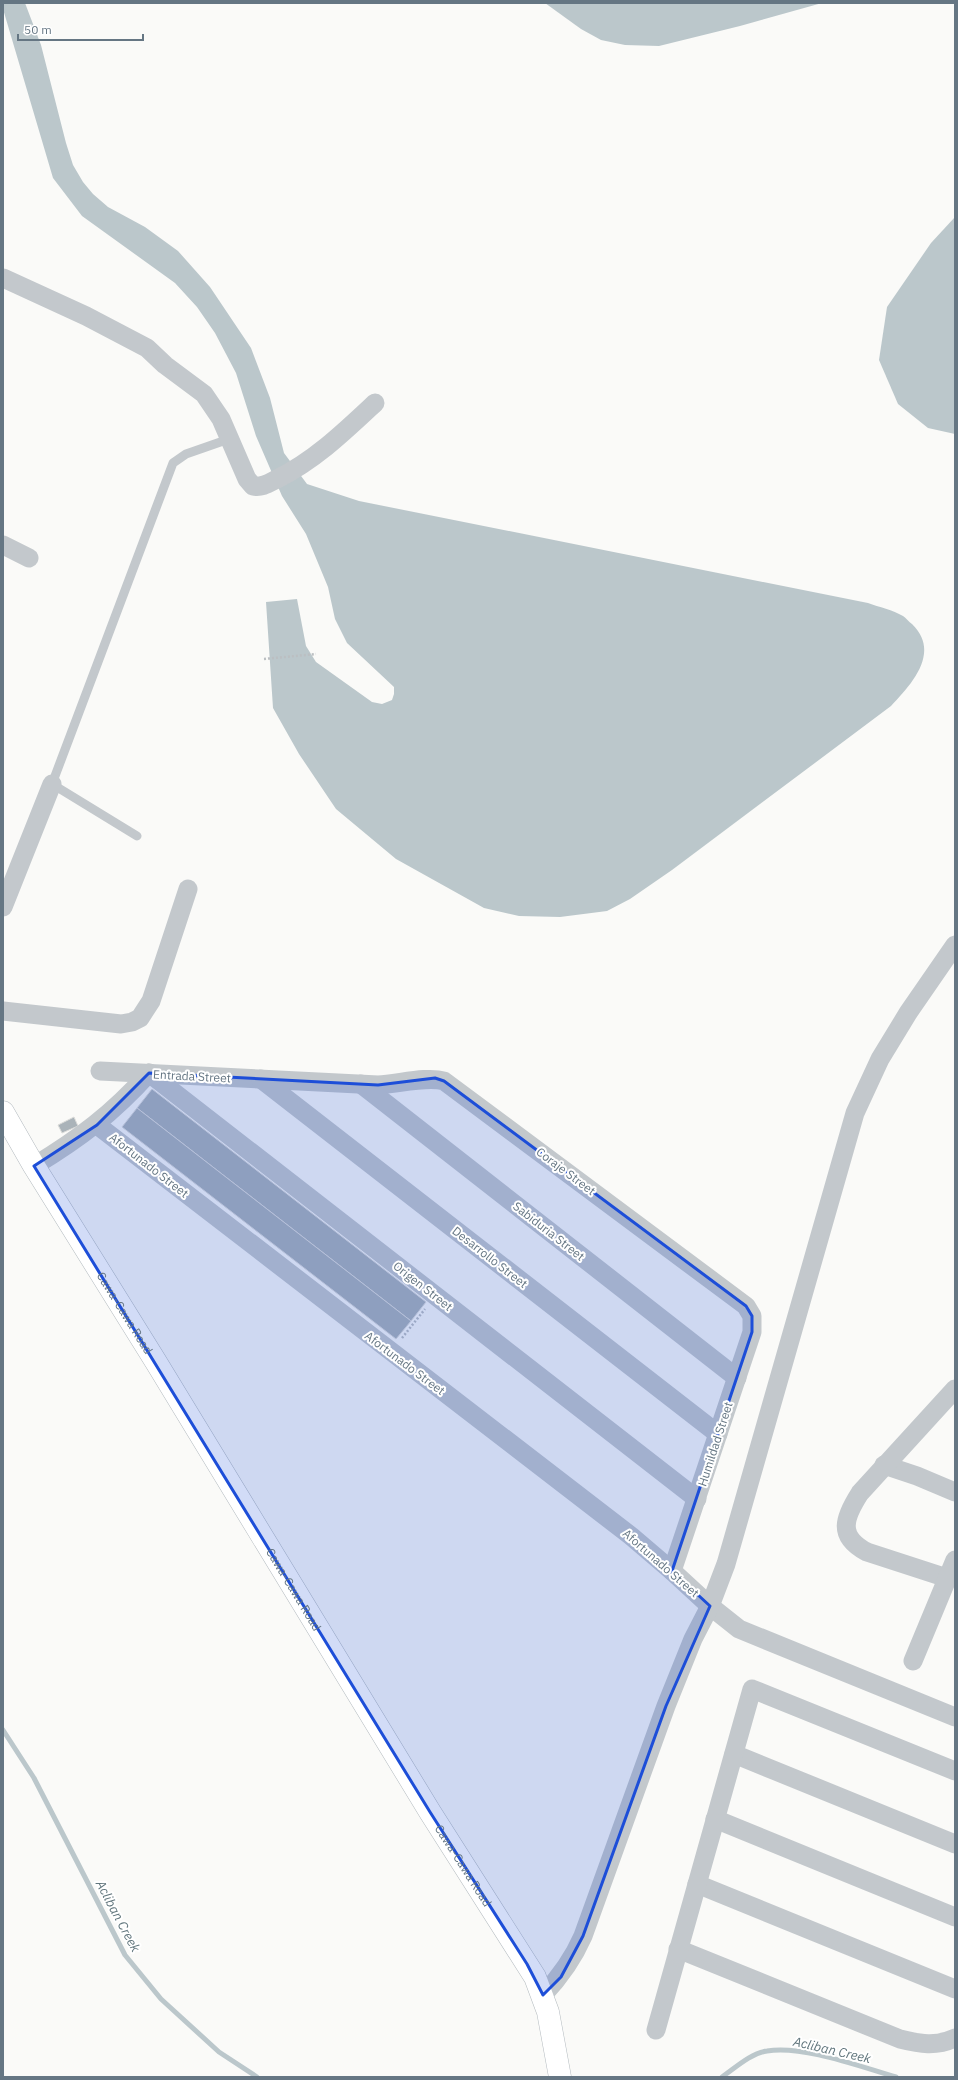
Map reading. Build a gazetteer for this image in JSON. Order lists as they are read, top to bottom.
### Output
{
  "streets": {
    "street": [
      "Entrada Street",
      "Afortunado Street",
      "Coraje Street",
      "Sabiduria Street",
      "Desarrollo Street",
      "Origen Street",
      "Cawa-Cawa Road",
      "Humildad Street"
    ]
  },
  "crossings": [
    ["Entrada Street", "Afortunado Street"],
    ["Entrada Street", "Coraje Street"],
    ["Entrada Street", "Sabiduria Street"],
    ["Entrada Street", "Desarrollo Street"],
    ["Entrada Street", "Origen Street"],
    ["Entrada Street", "Cawa-Cawa Road"],
    ["Afortunado Street", "Humildad Street"],
    ["Coraje Street", "Sabiduria Street"],
    ["Coraje Street", "Humildad Street"],
    ["Sabiduria Street", "Humildad Street"],
    ["Desarrollo Street", "Humildad Street"],
    ["Origen Street", "Humildad Street"]
  ],
  "water": ["Acliban Creek"],
  "scale_bar": "50 m"
}
